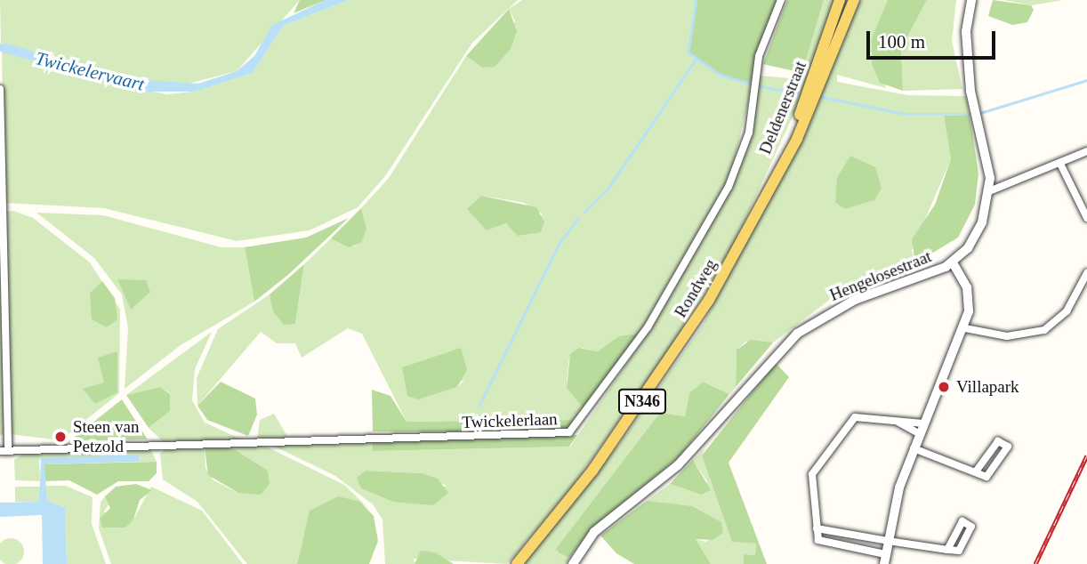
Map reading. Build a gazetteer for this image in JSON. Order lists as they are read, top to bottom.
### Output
{
  "streets": {
    "main road": ["Deldenerstraat", "Rondweg", "N346"],
    "street": ["Hengelosestraat", "Twickelerlaan"]
  },
  "crossings": [
    ["Deldenerstraat", "Rondweg"]
  ],
  "water": ["Twickelervaart"],
  "places": ["Villapark", "Steen van Petzold"],
  "scale_bar": "100 m"
}
